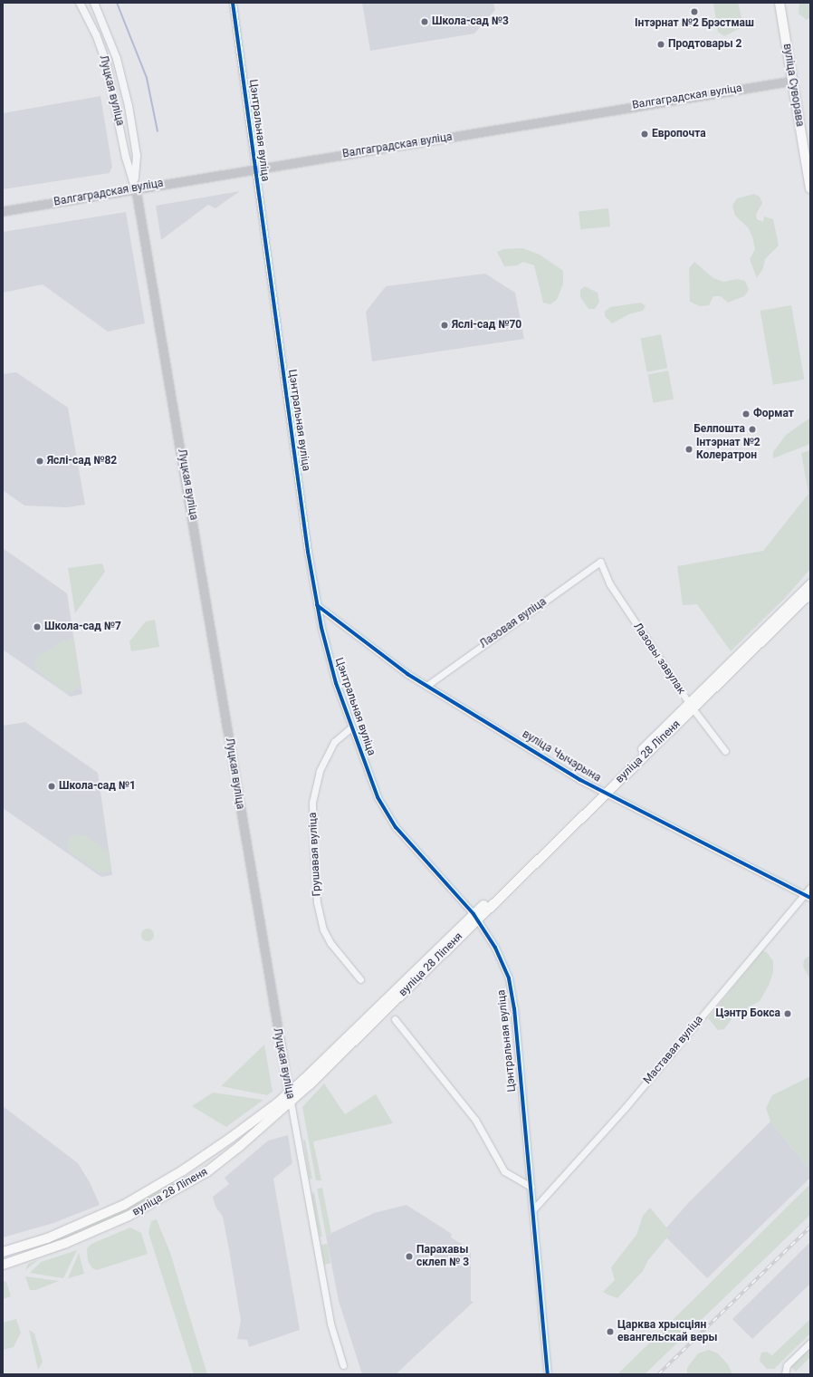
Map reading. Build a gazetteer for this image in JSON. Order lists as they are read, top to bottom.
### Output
{
  "streets": {
    "main road": [
      "вуліца Суворава",
      "Луцкая вуліца",
      "Валгаградская вуліца",
      "вуліца 28 Ліпеня"
    ],
    "street": [
      "Цэнтральная вуліца",
      "Лазовая вуліца",
      "Лазовы завулак",
      "вуліца Чычэрына",
      "Грушавая вуліца",
      "Маставая вуліца"
    ]
  },
  "crossings": [
    ["вуліца Суворава", "Валгаградская вуліца"],
    ["Луцкая вуліца", "Валгаградская вуліца"],
    ["Луцкая вуліца", "вуліца 28 Ліпеня"],
    ["Валгаградская вуліца", "Цэнтральная вуліца"],
    ["Цэнтральная вуліца", "вуліца 28 Ліпеня"],
    ["Цэнтральная вуліца", "вуліца Чычэрына"],
    ["Цэнтральная вуліца", "Грушавая вуліца"],
    ["Цэнтральная вуліца", "Маставая вуліца"],
    ["Лазовая вуліца", "Лазовы завулак"],
    ["Лазовая вуліца", "вуліца Чычэрына"],
    ["Лазовы завулак", "вуліца 28 Ліпеня"],
    ["вуліца 28 Ліпеня", "вуліца Чычэрына"],
    ["вуліца Чычэрына", "Маставая вуліца"]
  ],
  "places": [
    "Інтэрнат №2 Брэстмаш",
    "Школа-сад №3",
    "Продтовары 2",
    "Европочта",
    "Яслі-сад №70",
    "Формат",
    "Белпошта",
    "Інтэрнат №2 Колератрон",
    "Яслі-сад №82",
    "Школа-сад №7",
    "Школа-сад №1",
    "Цэнтр Бокса",
    "Парахавы склеп № 3",
    "Царква хрысціян евангельскай веры"
  ]
}
